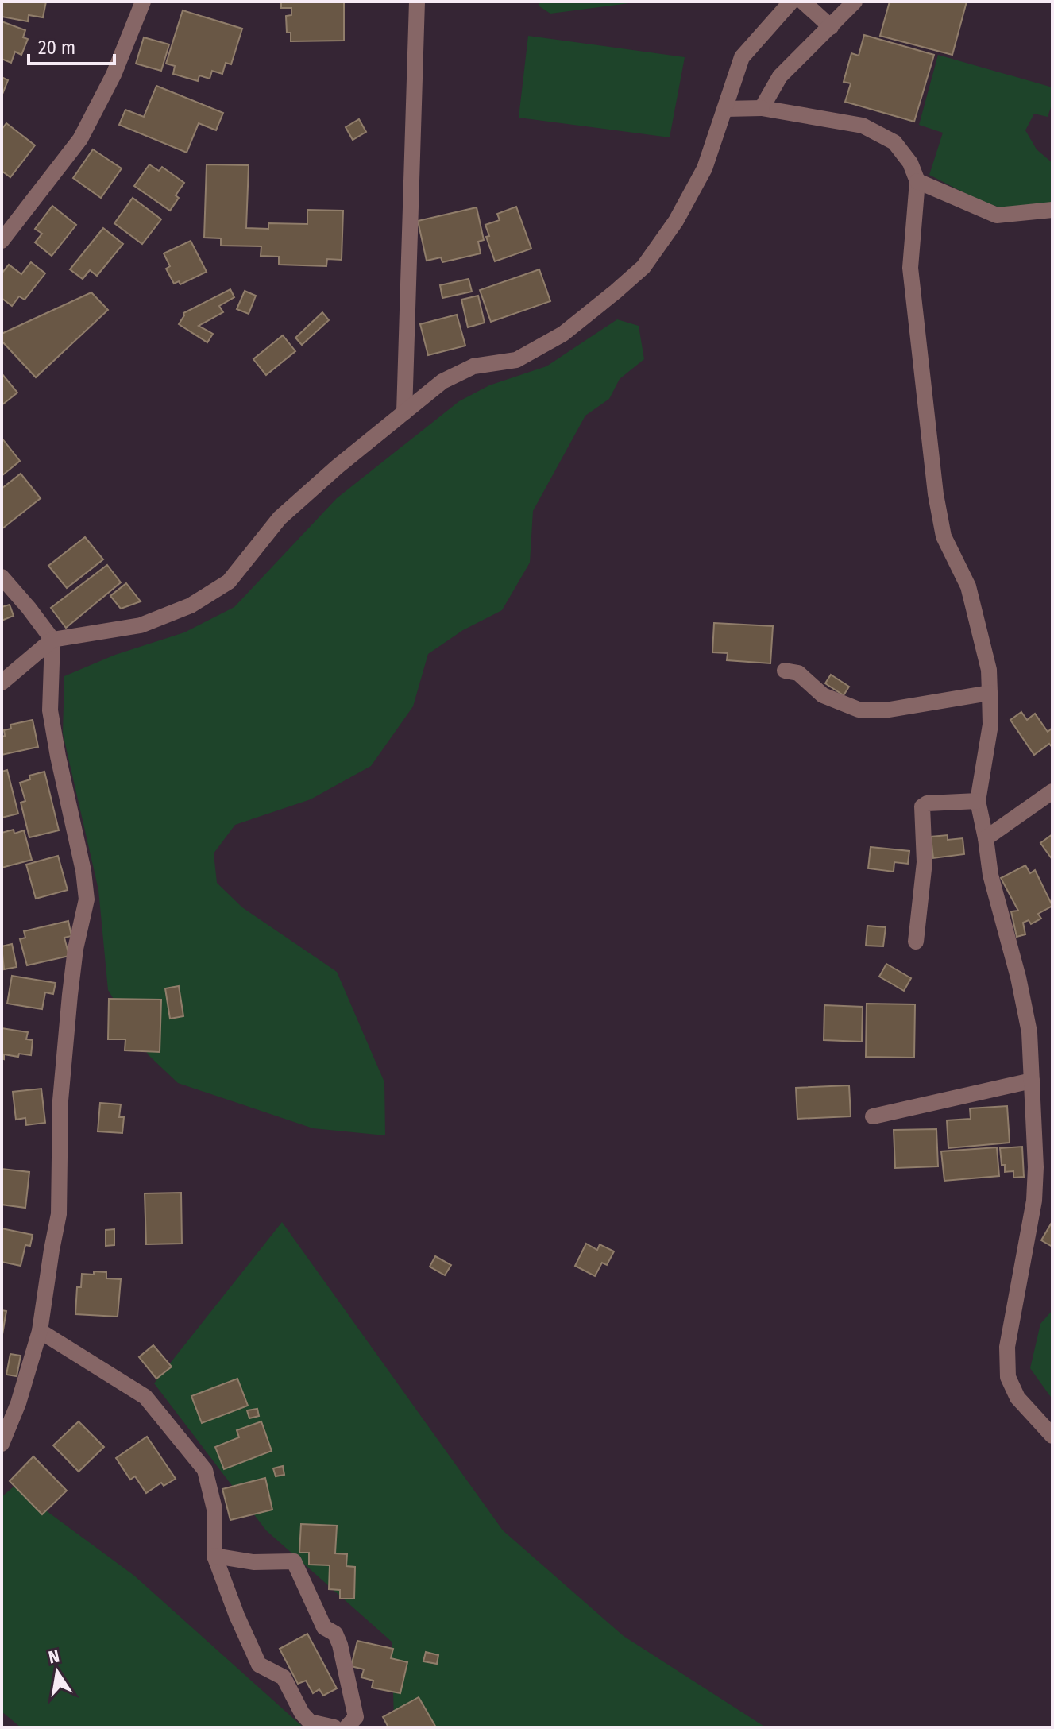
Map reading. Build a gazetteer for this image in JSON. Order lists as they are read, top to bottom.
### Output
{
  "scale_bar": "20 m",
  "north": "top"
}
